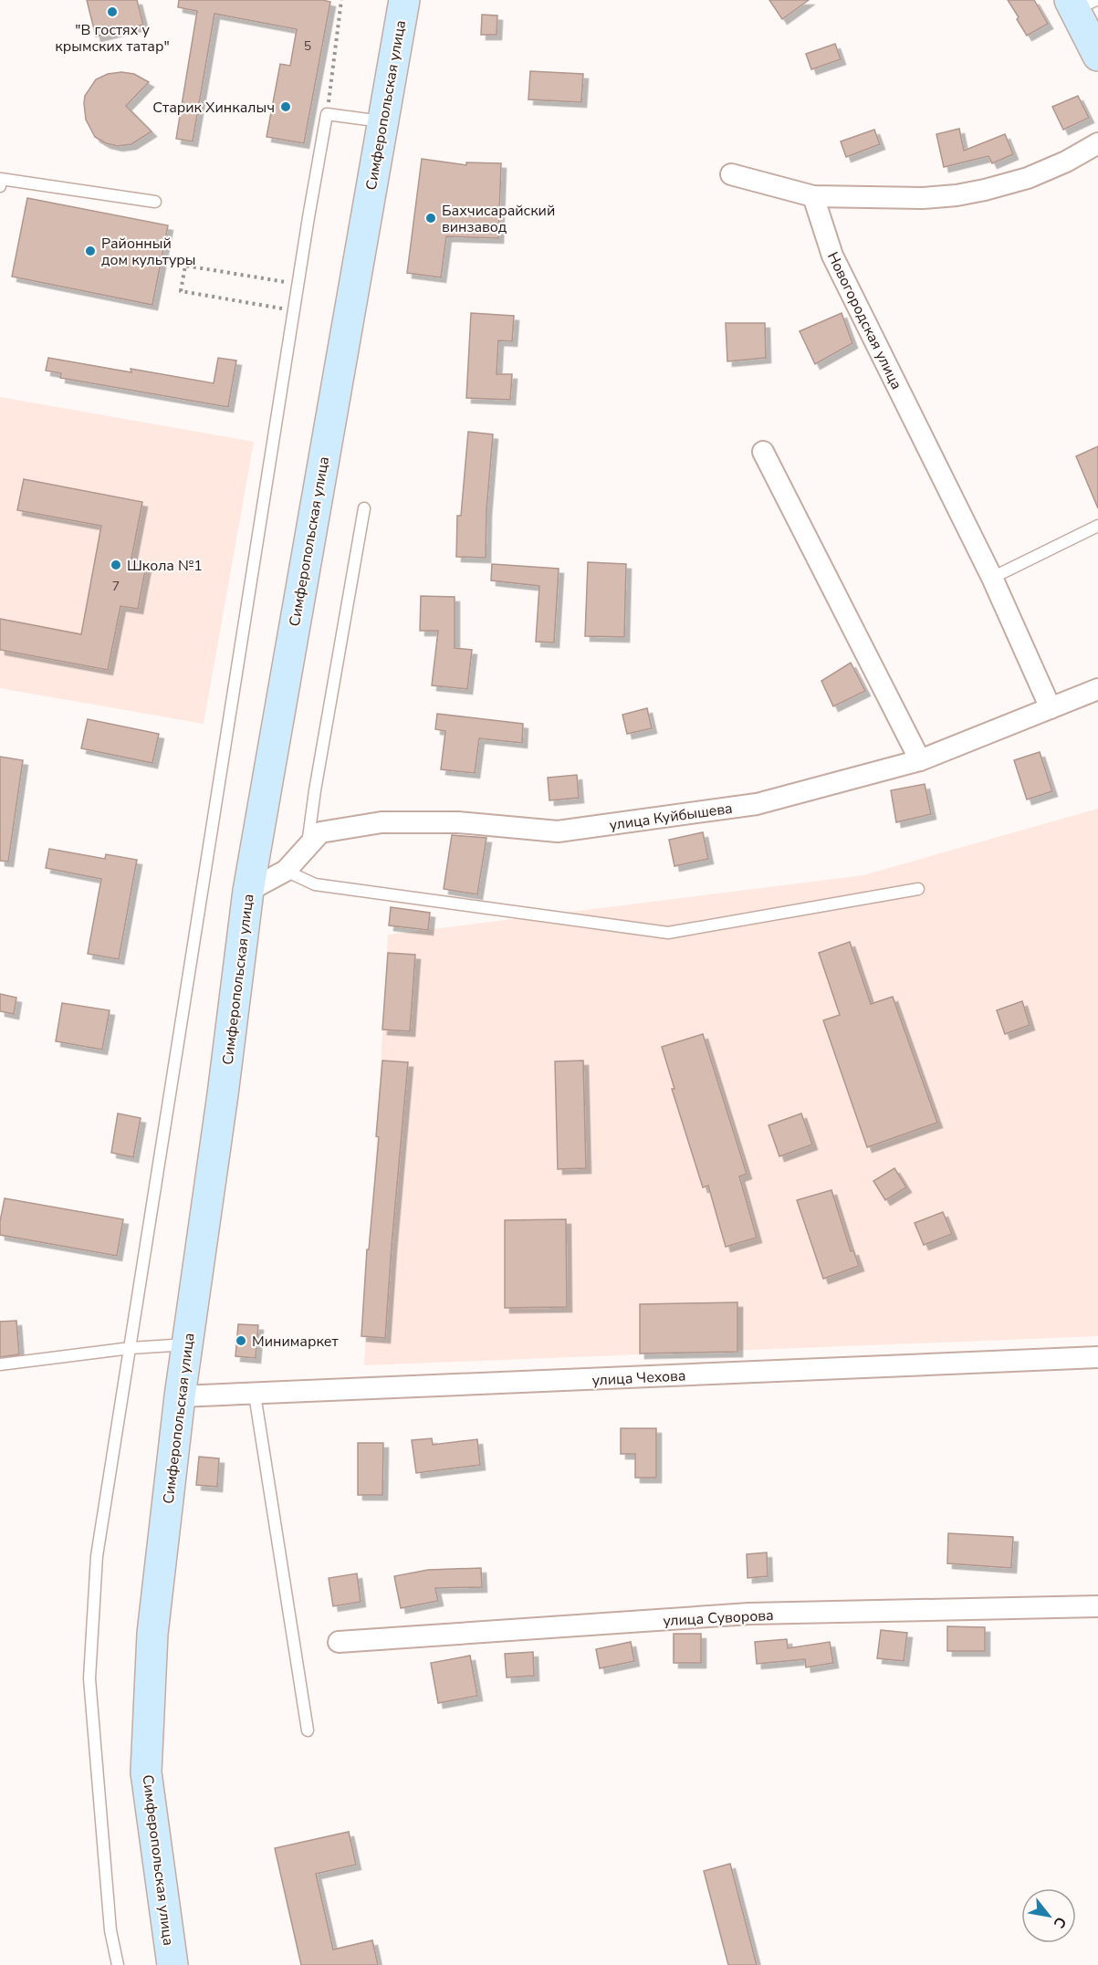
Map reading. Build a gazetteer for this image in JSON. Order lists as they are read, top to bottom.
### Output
{
  "streets": {
    "main road": ["Симферопольская улица"],
    "street": [
      "Новогородская улица",
      "улица Куйбышева",
      "улица Чехова",
      "улица Суворова"
    ]
  },
  "crossings": [
    ["Симферопольская улица", "улица Куйбышева"],
    ["Симферопольская улица", "улица Чехова"],
    ["Новогородская улица", "улица Куйбышева"]
  ],
  "places": [
    "\"В гостях у крымских татар\"",
    "Старик Хинкалыч",
    "Бахчисарайский винзавод",
    "Районный дом культуры",
    "Школа №1",
    "Минимаркет"
  ],
  "house_numbers": ["5", "7"],
  "north": "bottom right"
}
